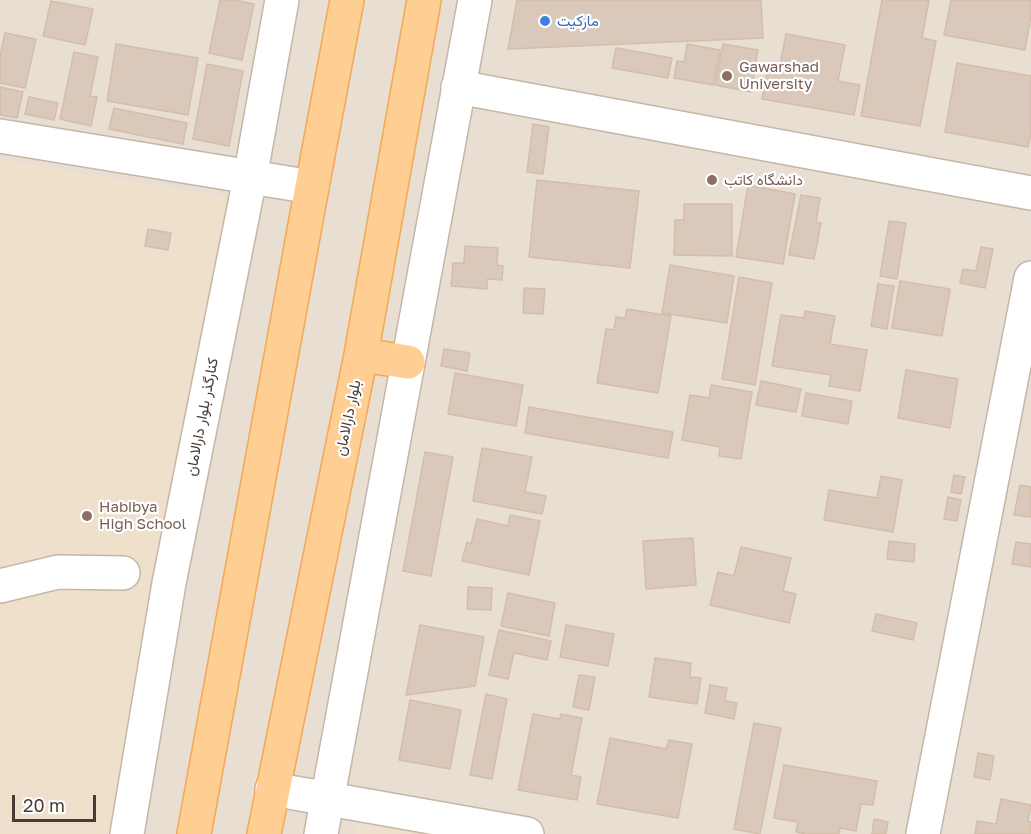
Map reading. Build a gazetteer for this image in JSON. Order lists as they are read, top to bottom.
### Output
{
  "streets": {
    "main road": ["بلوار دارالامان"],
    "street": ["کنارگذر بلوار دارالامان"]
  },
  "places": [
    "مارکیت",
    "Gawarshad University",
    "دانشگاه کاتب",
    "Habibya High School"
  ],
  "scale_bar": "20 m"
}
